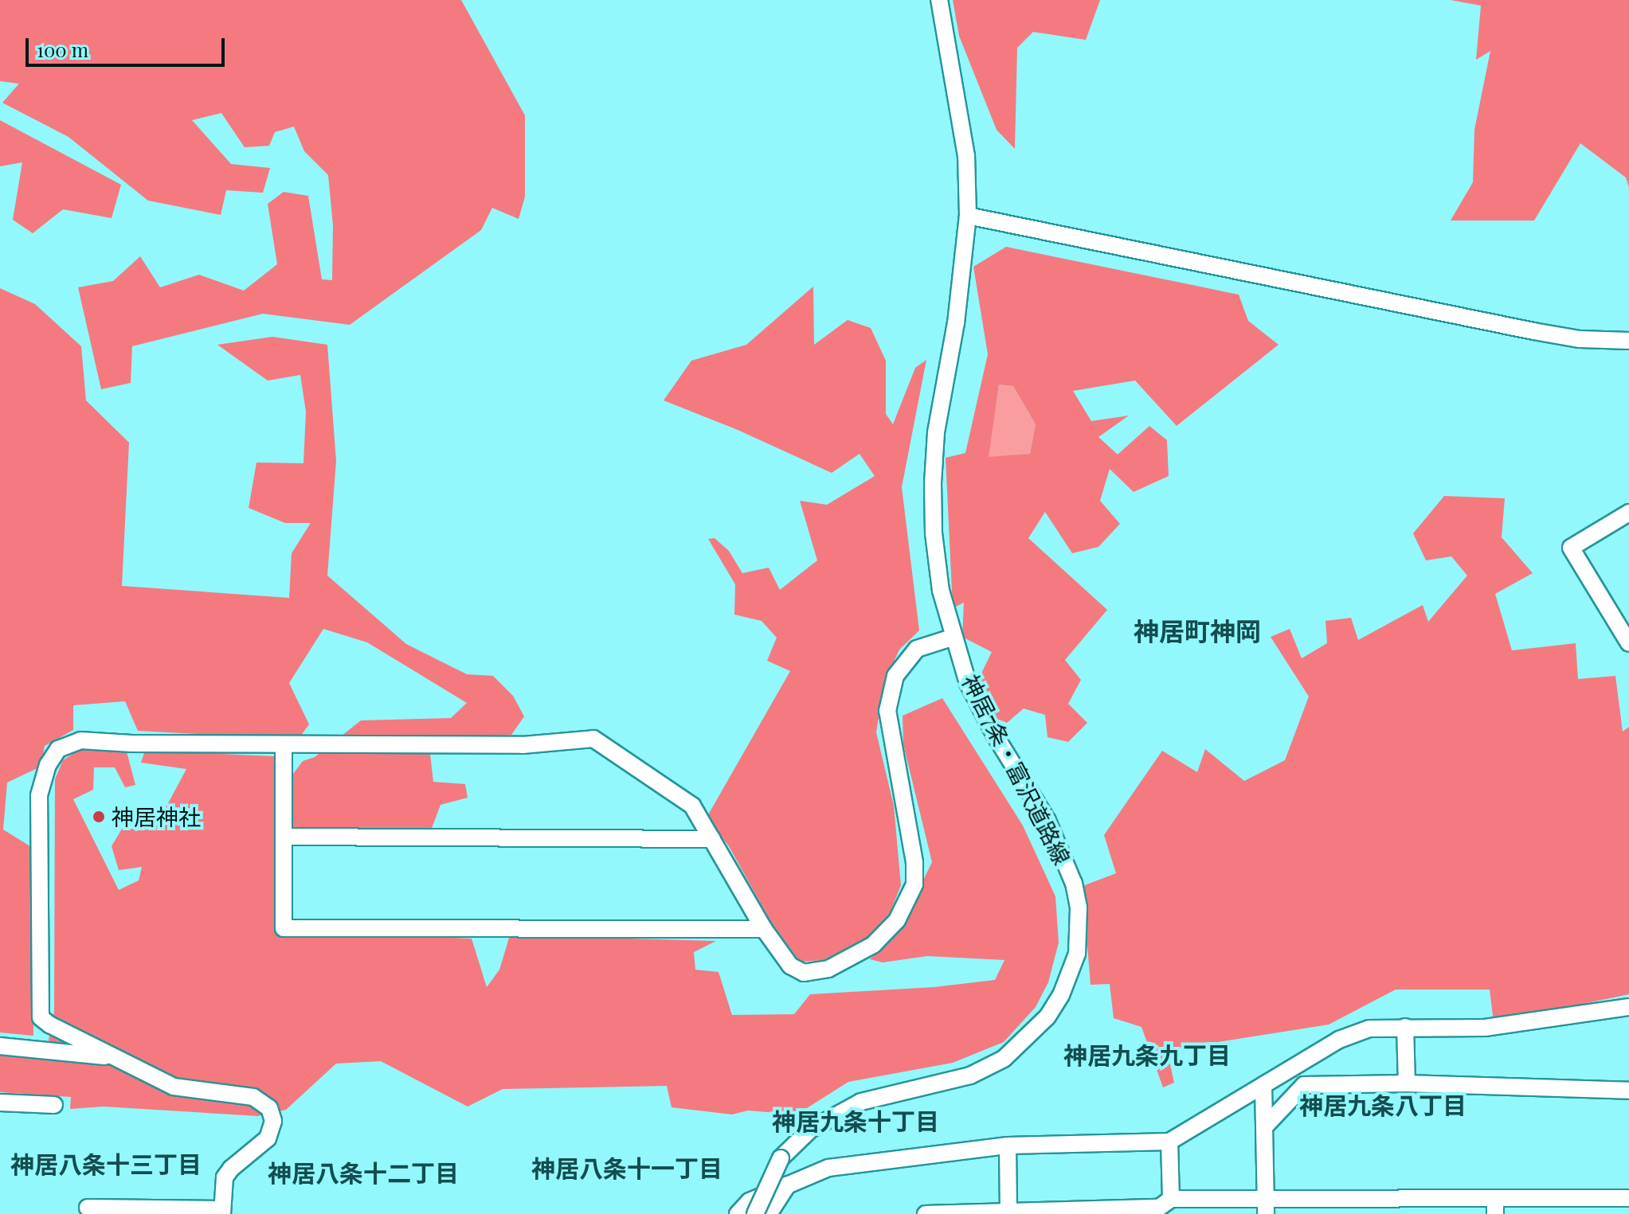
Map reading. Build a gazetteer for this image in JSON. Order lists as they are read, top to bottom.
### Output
{
  "streets": {
    "street": ["神居7条・富沢道路線"]
  },
  "districts": [
    "神居町神岡",
    "神居九条九丁目",
    "神居九条八丁目",
    "神居九条十丁目",
    "神居八条十三丁目",
    "神居八条十一丁目",
    "神居八条十二丁目"
  ],
  "places": ["神居神社"],
  "scale_bar": "100 m"
}
